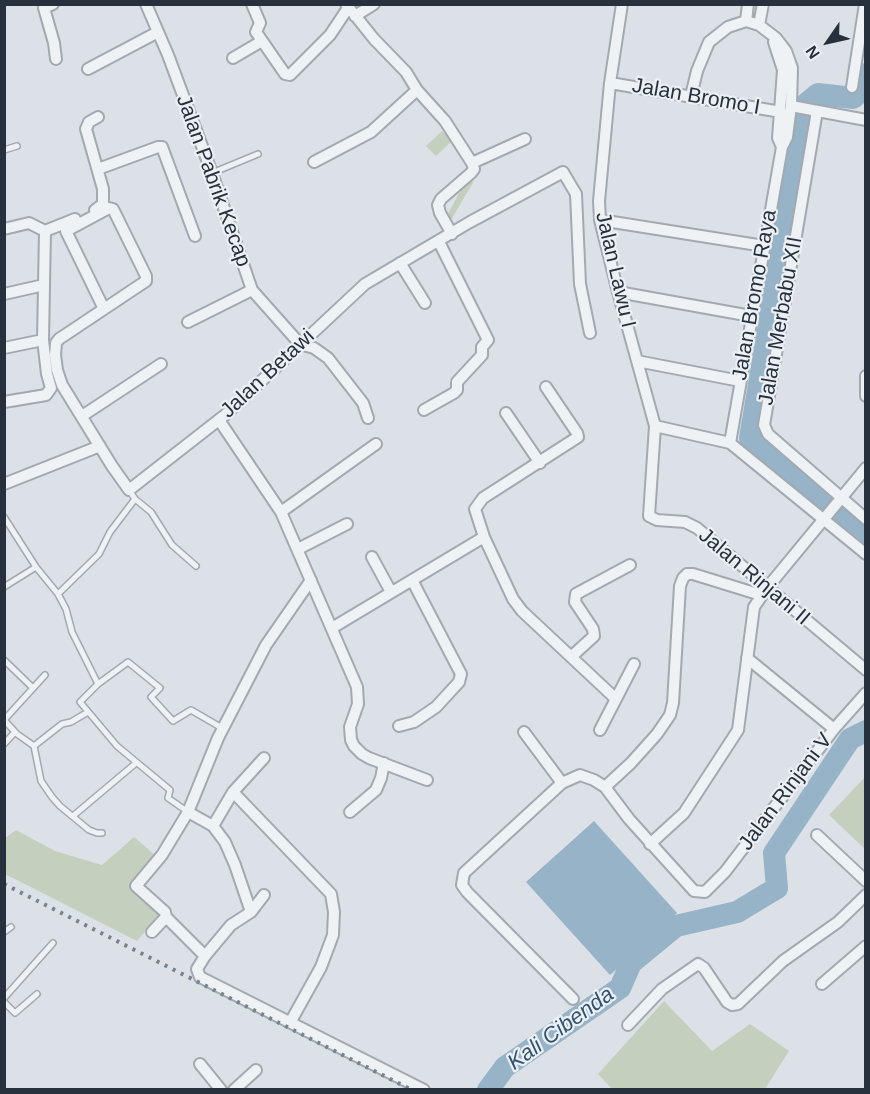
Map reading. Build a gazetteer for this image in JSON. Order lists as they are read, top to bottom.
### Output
{
  "streets": {
    "street": [
      "Jalan Bromo I",
      "Jalan Pabrik Kecap",
      "Jalan Lawu I",
      "Jalan Bromo Raya",
      "Jalan Merbabu XII",
      "Jalan Betawi",
      "Jalan Rinjani II",
      "Jalan Rinjani V"
    ]
  },
  "crossings": [
    ["Jalan Bromo I", "Jalan Lawu I"],
    ["Jalan Bromo I", "Jalan Bromo Raya"],
    ["Jalan Bromo I", "Jalan Merbabu XII"],
    ["Jalan Pabrik Kecap", "Jalan Betawi"],
    ["Jalan Lawu I", "Jalan Rinjani II"]
  ],
  "water": ["Kali Cibenda"],
  "north": "bottom left"
}
